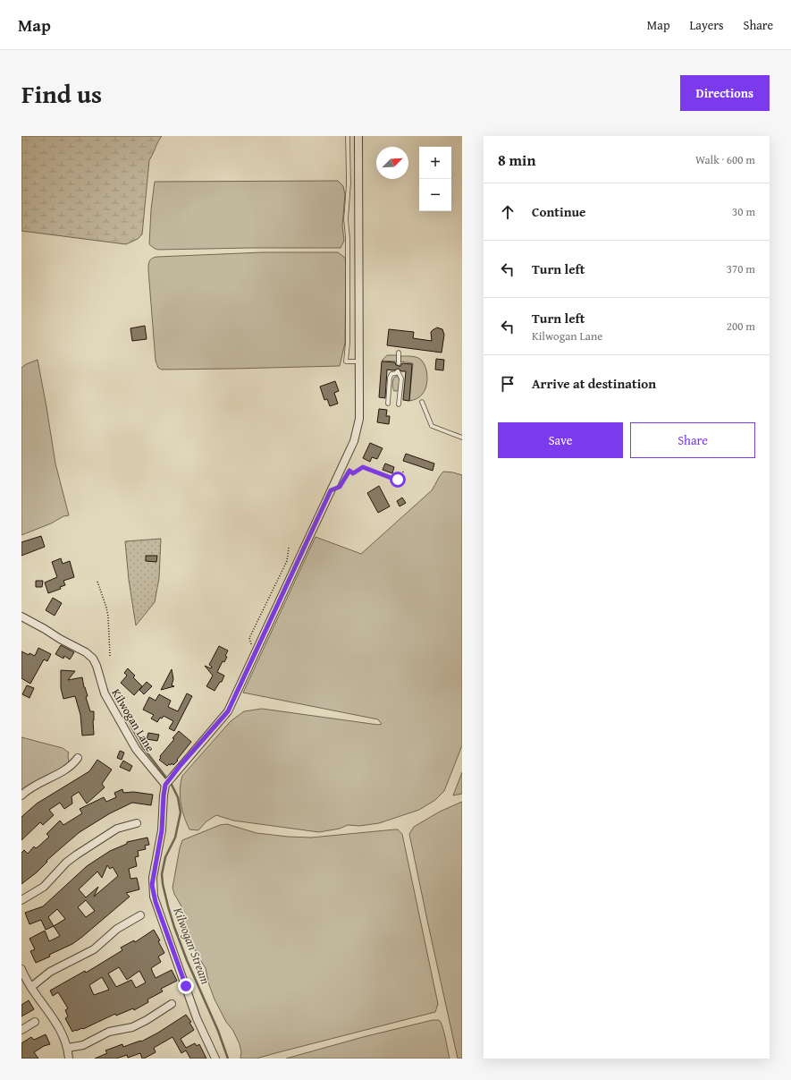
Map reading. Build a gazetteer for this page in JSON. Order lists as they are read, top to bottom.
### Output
{
  "streets": {
    "street": ["Kilwogan Lane"]
  },
  "water": ["Kilwogan Stream"],
  "north": "top right",
  "page": {
    "header": "Map",
    "nav": ["Map", "Layers", "Share"],
    "title": "Find us",
    "buttons": [
      "Directions",
      ["Save", "Share"]
    ],
    "heading": ["8 min", "Walk · 600 m"],
    "map_buttons": ["+", "−"],
    "list": [
      ["Continue", "30 m"],
      ["Turn left", "370 m"],
      ["Turn left", "Kilwogan Lane", "200 m"],
      "Arrive at destination"
    ]
  }
}
